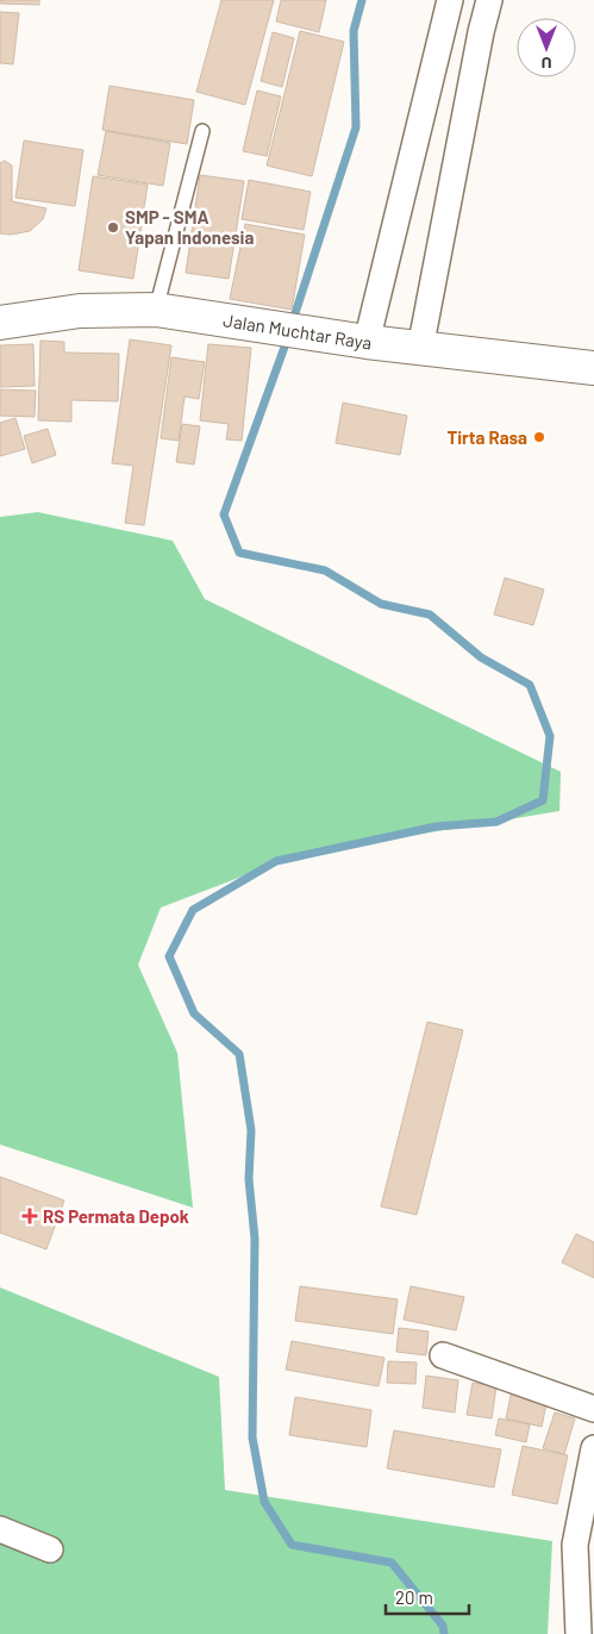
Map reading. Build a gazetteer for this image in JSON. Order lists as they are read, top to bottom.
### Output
{
  "streets": {
    "highway": ["Jalan Muchtar Raya"]
  },
  "places": {
    "other": ["SMP - SMA Yapan Indonesia", "Tirta Rasa"],
    "health": ["RS Permata Depok"]
  },
  "scale_bar": "20 m",
  "north": "bottom"
}
